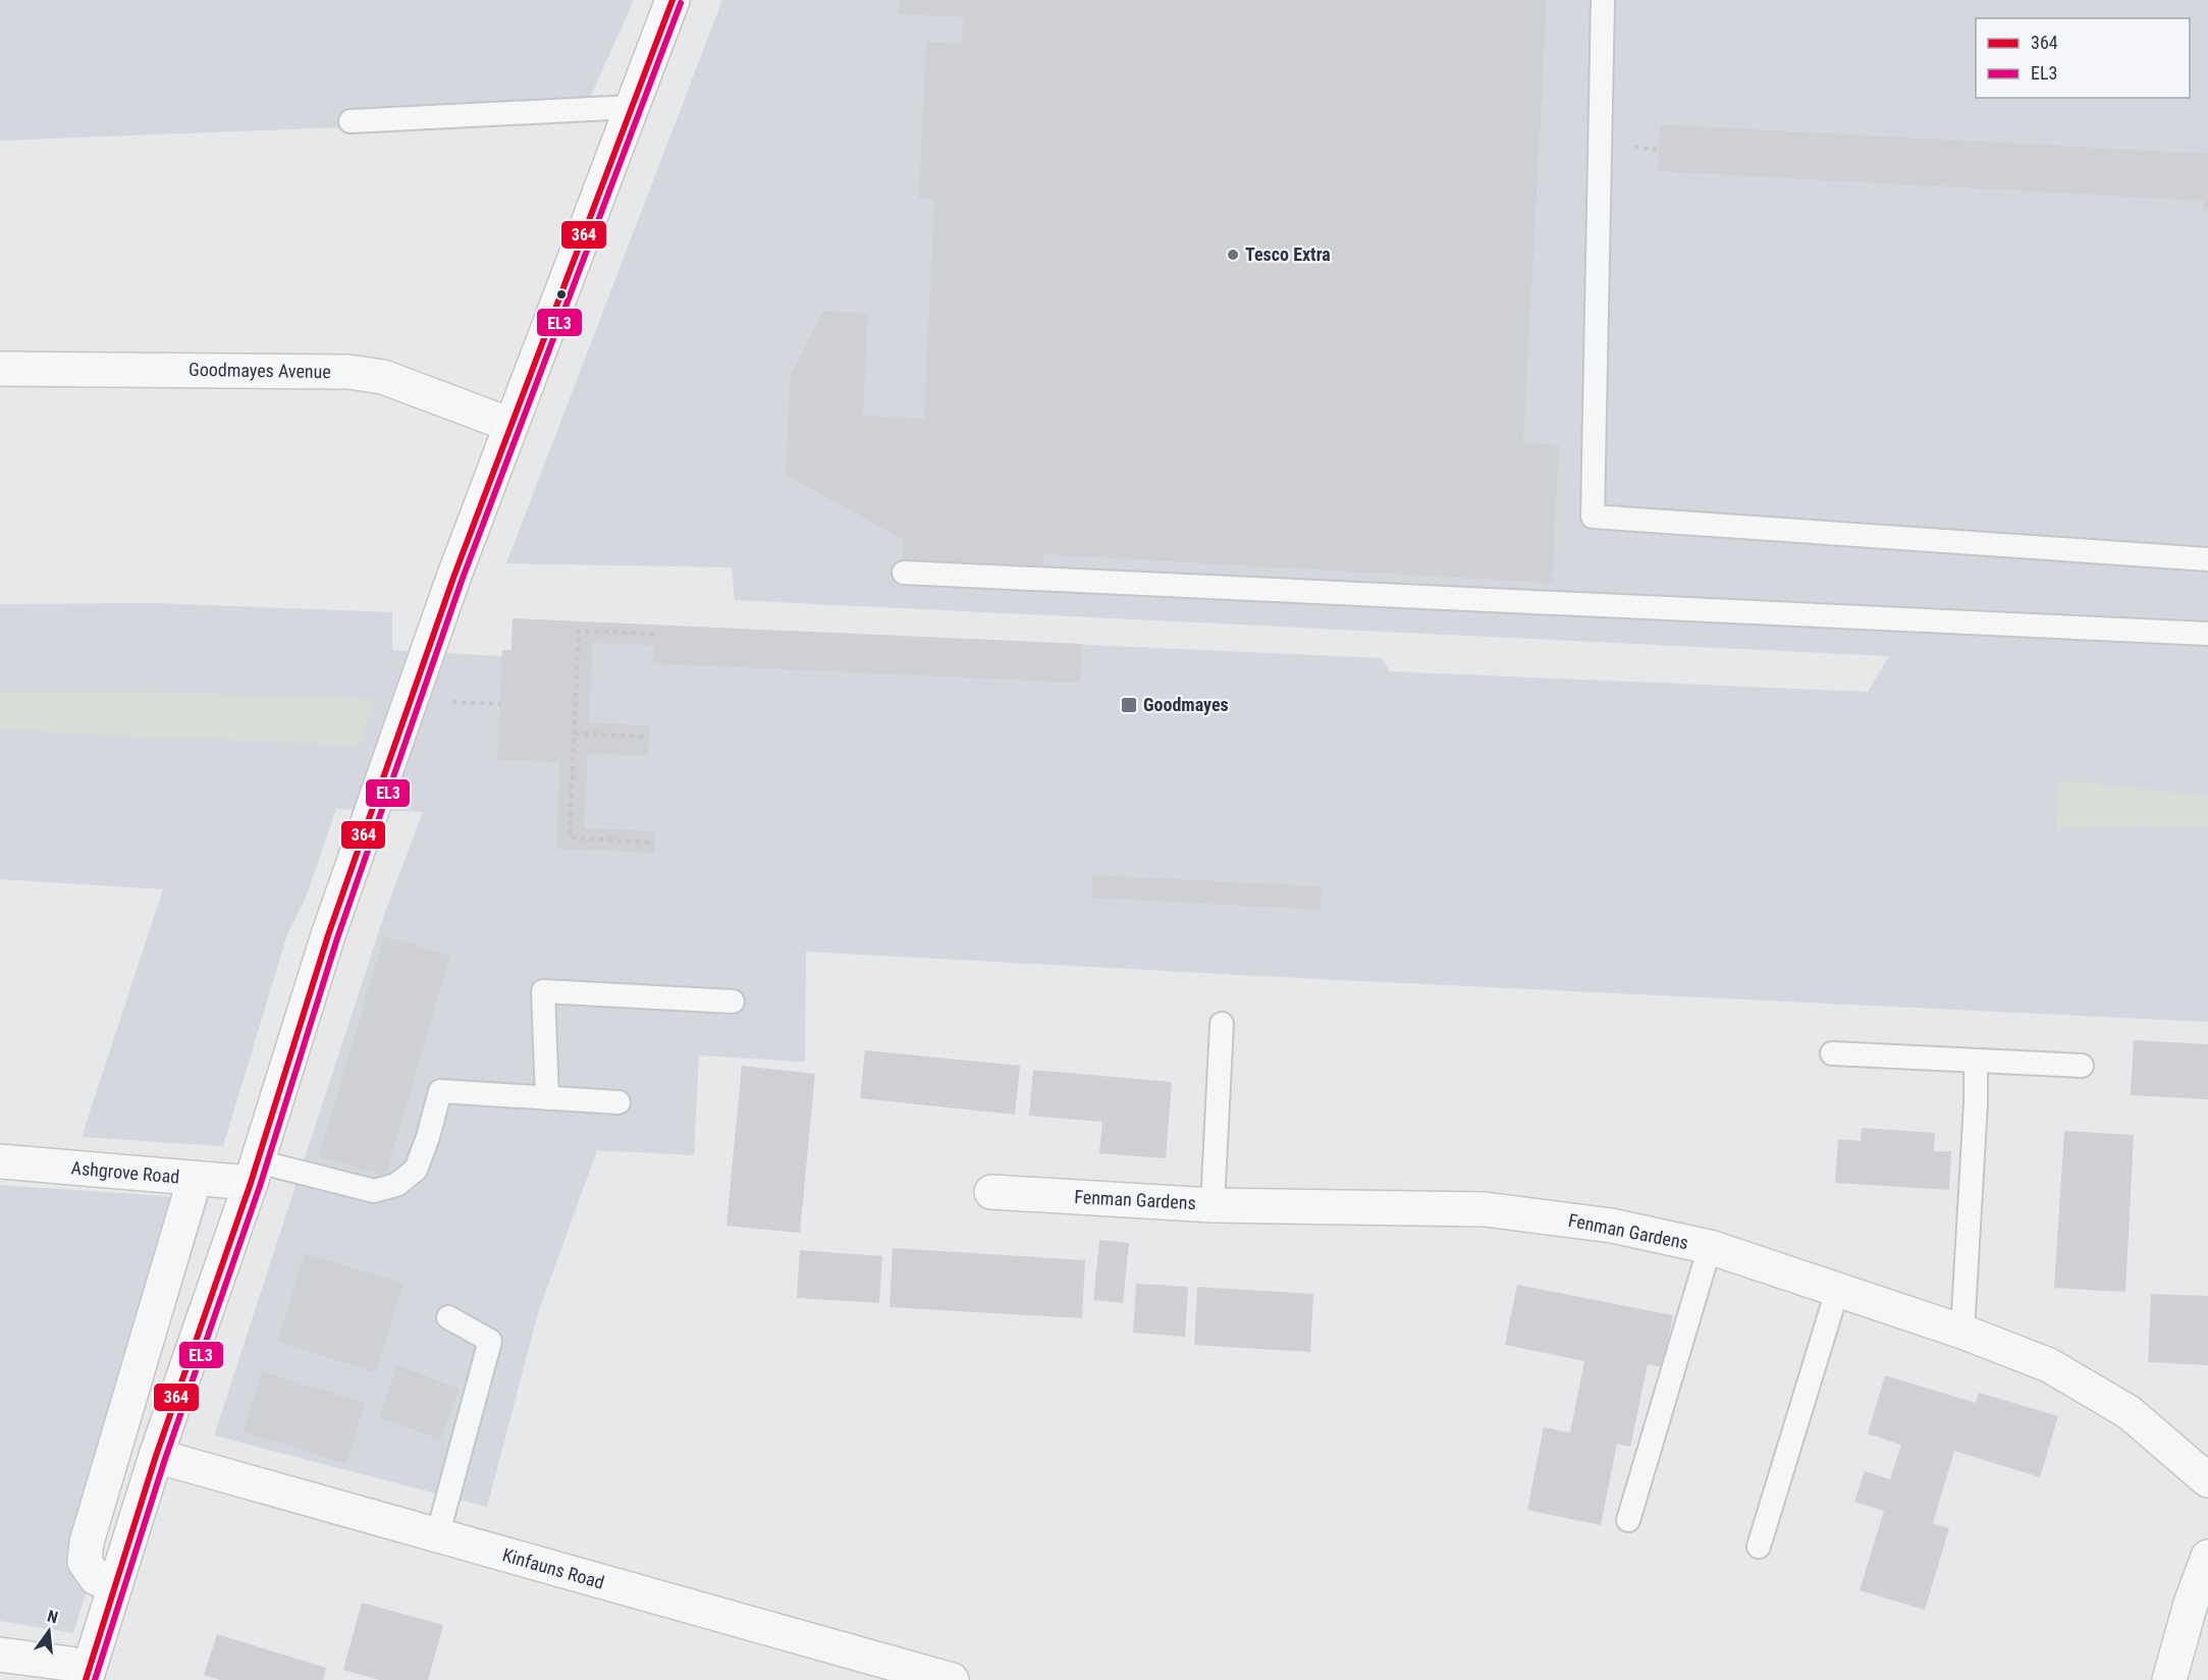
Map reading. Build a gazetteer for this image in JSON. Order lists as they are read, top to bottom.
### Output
{
  "streets": {
    "street": [
      "Goodmayes Avenue",
      "Ashgrove Road",
      "Fenman Gardens",
      "Kinfauns Road"
    ]
  },
  "places": {
    "other": ["Tesco Extra"],
    "transit": ["Goodmayes"]
  },
  "lines": ["transit line 364", "transit line EL3"],
  "legend": ["364", "EL3"],
  "north": "top"
}
